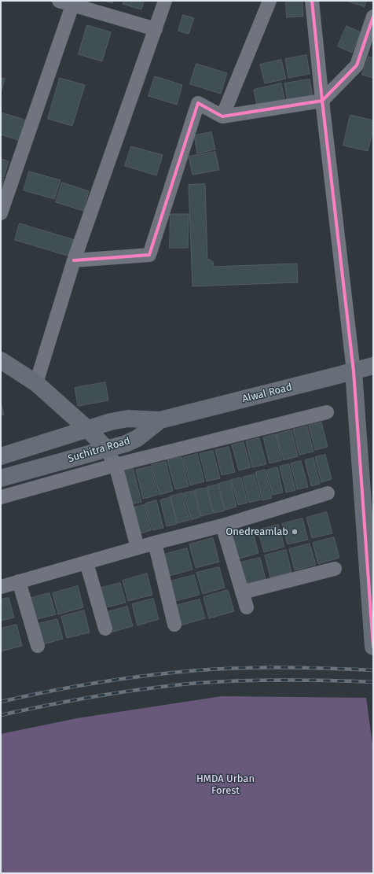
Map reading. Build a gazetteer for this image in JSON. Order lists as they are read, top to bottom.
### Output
{
  "streets": {
    "main road": ["Alwal Road", "Suchitra Road"]
  },
  "crossings": [
    ["Alwal Road", "Suchitra Road"]
  ],
  "parks": ["HMDA Urban Forest"],
  "places": ["Onedreamlab"]
}
